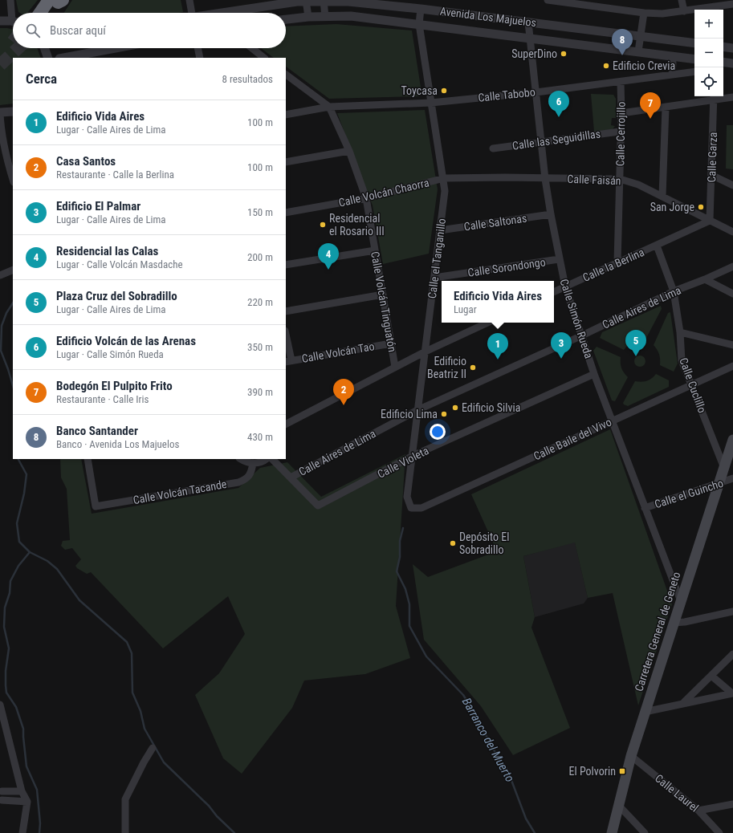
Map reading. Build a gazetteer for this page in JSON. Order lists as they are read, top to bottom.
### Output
{
  "streets": {
    "main road": ["Carretera General de Geneto"],
    "street": [
      "Avenida Los Majuelos",
      "Calle Tabobo",
      "Calle Cerrojillo",
      "Calle las Seguidillas",
      "Calle Garza",
      "Calle Faisán",
      "Calle Volcán Chaorra",
      "Calle Saltonas",
      "Calle el Tanganillo",
      "Calle la Berlina",
      "Calle Sorondongo",
      "Calle Volcán Tinguatón",
      "Calle Aires de Lima",
      "Calle Simón Rueda",
      "Calle Volcán Tao",
      "Calle Cuclillo",
      "Calle Baile del Vivo",
      "Calle Violeta",
      "Calle Volcán Tacande",
      "Calle el Guincho",
      "Calle Laurel"
    ]
  },
  "crossings": [
    ["Avenida Los Majuelos", "Calle el Tanganillo"],
    ["Avenida Los Majuelos", "Calle Simón Rueda"],
    ["Calle Tabobo", "Calle Cerrojillo"],
    ["Calle Tabobo", "Calle el Tanganillo"],
    ["Calle Tabobo", "Calle Volcán Tinguatón"],
    ["Calle Tabobo", "Calle Simón Rueda"],
    ["Calle Cerrojillo", "Calle las Seguidillas"],
    ["Calle Cerrojillo", "Calle Faisán"],
    ["Calle Cerrojillo", "Calle la Berlina"],
    ["Calle las Seguidillas", "Calle Simón Rueda"],
    ["Calle Garza", "Calle Faisán"],
    ["Calle Garza", "Calle la Berlina"],
    ["Calle Faisán", "Calle Volcán Chaorra"],
    ["Calle Faisán", "Calle el Tanganillo"],
    ["Calle Faisán", "Calle la Berlina"],
    ["Calle Faisán", "Calle Simón Rueda"],
    ["Calle Volcán Chaorra", "Calle el Tanganillo"],
    ["Calle Volcán Chaorra", "Calle Volcán Tinguatón"],
    ["Calle Saltonas", "Calle el Tanganillo"],
    ["Calle Saltonas", "Calle Simón Rueda"],
    ["Calle el Tanganillo", "Calle Sorondongo"],
    ["Calle el Tanganillo", "Calle Aires de Lima"],
    ["Calle el Tanganillo", "Calle Baile del Vivo"],
    ["Calle el Tanganillo", "Calle Violeta"],
    ["Calle la Berlina", "Calle Simón Rueda"],
    ["Calle la Berlina", "Calle Cuclillo"],
    ["Calle Sorondongo", "Calle Simón Rueda"],
    ["Calle Volcán Tinguatón", "Calle Volcán Tao"],
    ["Calle Aires de Lima", "Calle Simón Rueda"],
    ["Calle Aires de Lima", "Calle Cuclillo"],
    ["Calle Aires de Lima", "Calle Violeta"],
    ["Calle Simón Rueda", "Calle Baile del Vivo"],
    ["Calle Simón Rueda", "Calle Violeta"],
    ["Calle Simón Rueda", "Calle el Guincho"],
    ["Calle Simón Rueda", "Carretera General de Geneto"],
    ["Calle Cuclillo", "Calle Baile del Vivo"],
    ["Calle Cuclillo", "Carretera General de Geneto"],
    ["Calle el Guincho", "Carretera General de Geneto"],
    ["Carretera General de Geneto", "Calle Laurel"]
  ],
  "water": ["Barranco del Muerto"],
  "places": {
    "other": [
      "SuperDino",
      "Edificio Crevia",
      "Toycasa",
      "San Jorge",
      "Residencial el Rosario III",
      "Edificio Beatriz II",
      "Edificio Silvia",
      "Edificio Lima",
      "Depósito El Sobradillo"
    ],
    "transit": ["El Polvorin"]
  },
  "page": {
    "map_buttons": ["+", "−"],
    "search": "Buscar aquí",
    "pins": [
      "8",
      "6",
      "7",
      "4",
      "5",
      "3",
      "1",
      "2"
    ],
    "heading": ["Cerca", "8 resultados"],
    "list": [
      {
        "mark": "1",
        "name": "Edificio Vida Aires",
        "note": "Lugar · Calle Aires de Lima",
        "value": "100 m"
      },
      {
        "mark": "2",
        "name": "Casa Santos",
        "note": "Restaurante · Calle la Berlina",
        "value": "100 m"
      },
      {
        "mark": "3",
        "name": "Edificio El Palmar",
        "note": "Lugar · Calle Aires de Lima",
        "value": "150 m"
      },
      {
        "mark": "4",
        "name": "Residencial las Calas",
        "note": "Lugar · Calle Volcán Masdache",
        "value": "200 m"
      },
      {
        "mark": "5",
        "name": "Plaza Cruz del Sobradillo",
        "note": "Lugar · Calle Aires de Lima",
        "value": "220 m"
      },
      {
        "mark": "6",
        "name": "Edificio Volcán de las Arenas",
        "note": "Lugar · Calle Simón Rueda",
        "value": "350 m"
      },
      {
        "mark": "7",
        "name": "Bodegón El Pulpito Frito",
        "note": "Restaurante · Calle Iris",
        "value": "390 m"
      },
      {
        "mark": "8",
        "name": "Banco Santander",
        "note": "Banco · Avenida Los Majuelos",
        "value": "430 m"
      }
    ],
    "popup": ["Edificio Vida Aires", "Lugar"]
  }
}
